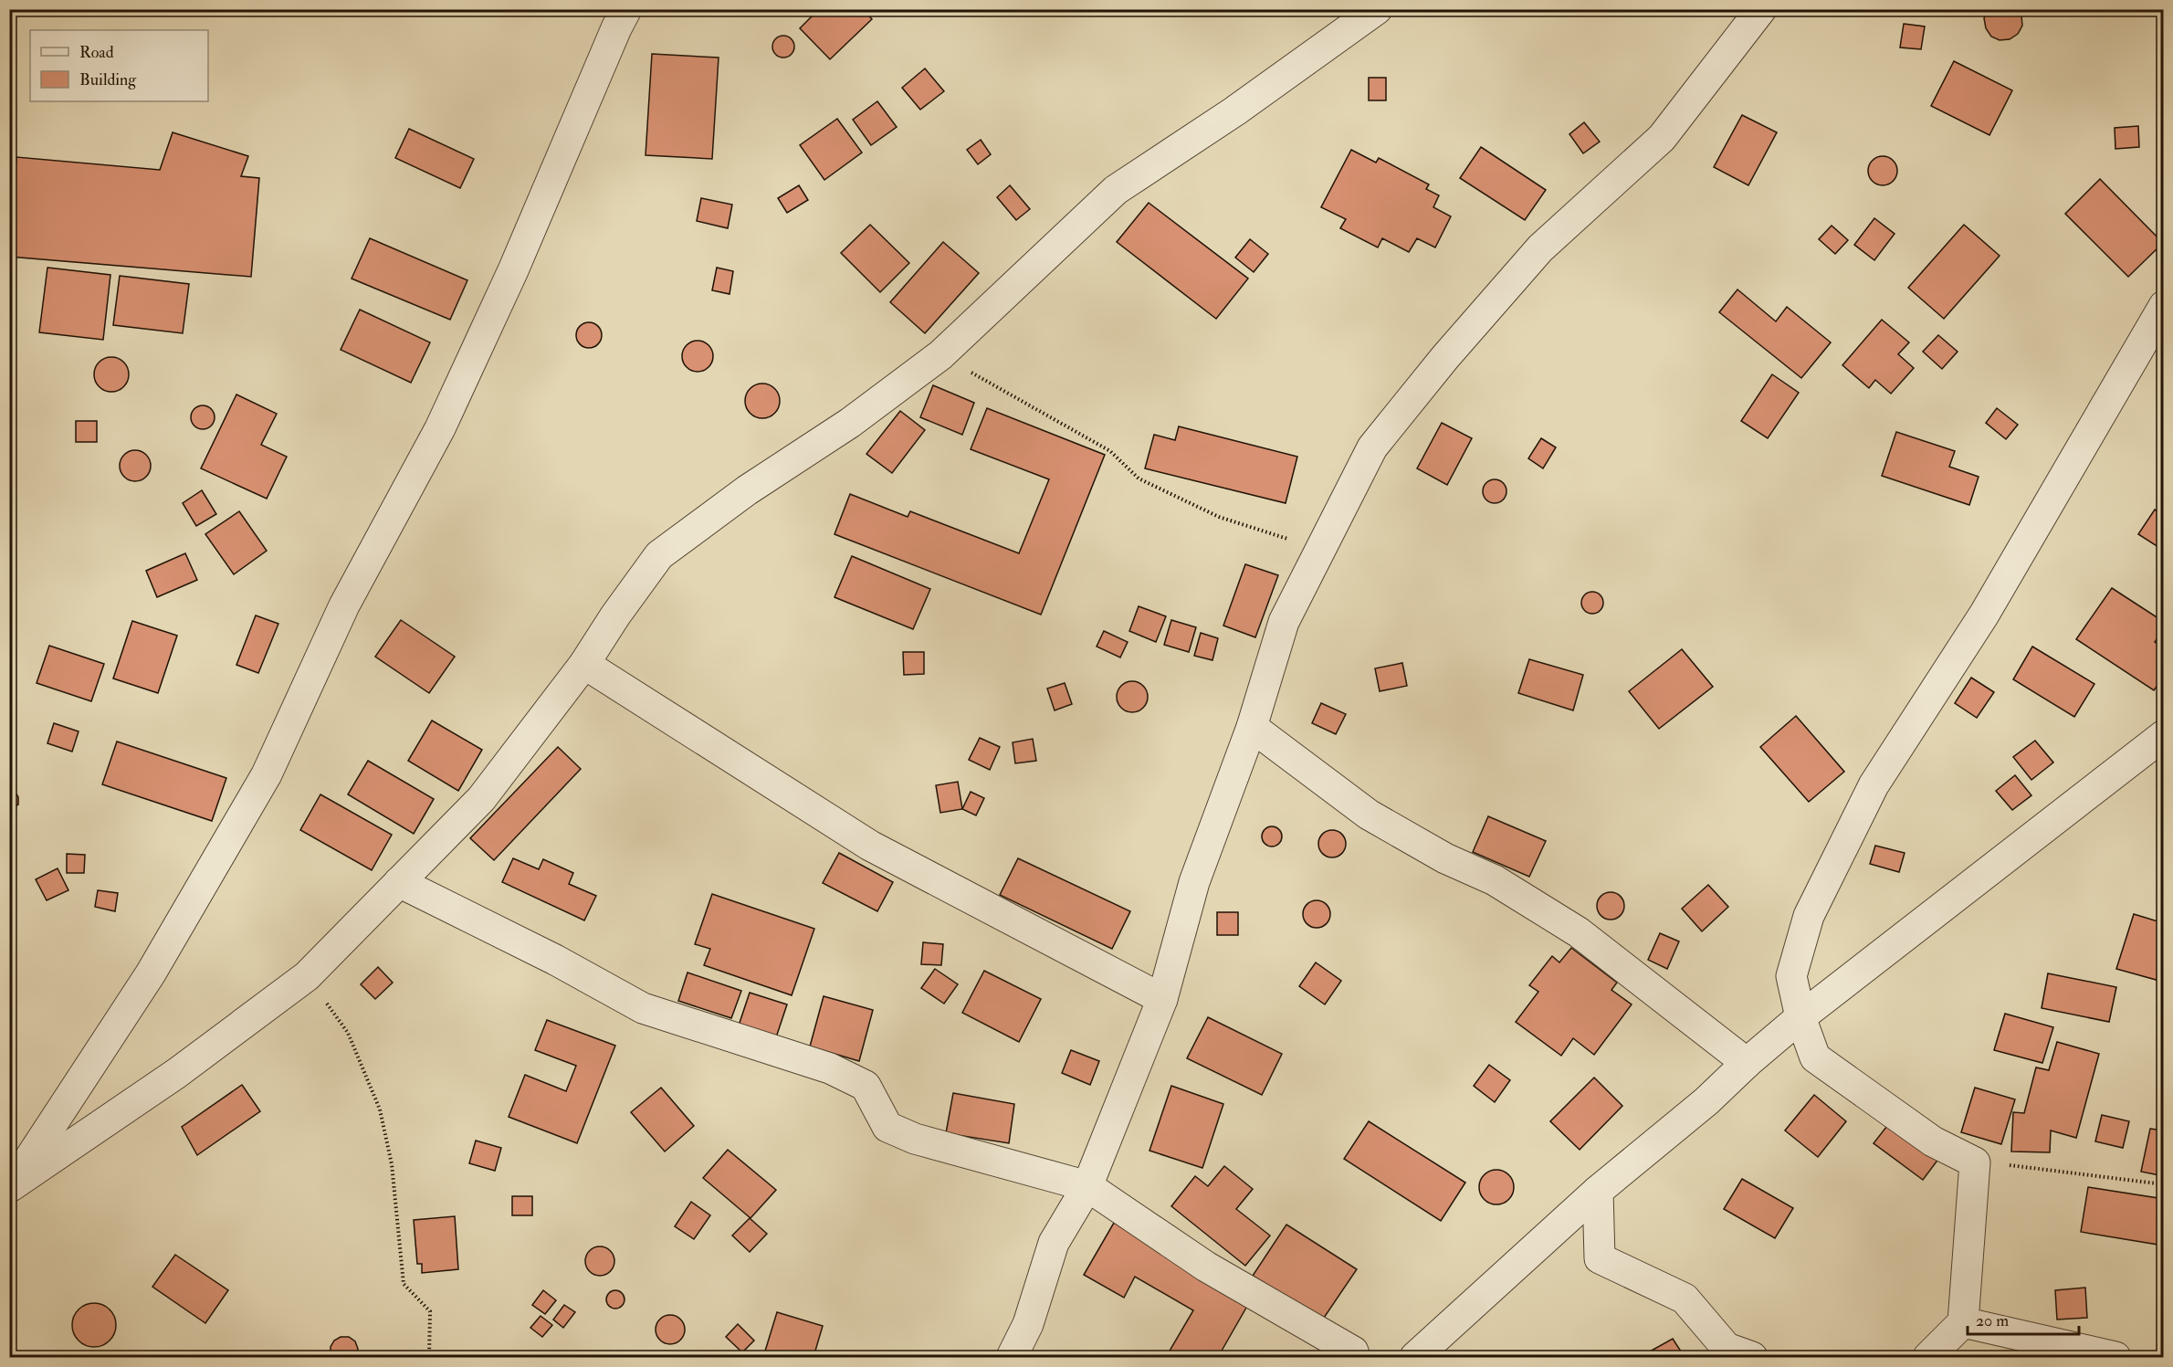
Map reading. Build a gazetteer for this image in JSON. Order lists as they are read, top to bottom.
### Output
{
  "legend": ["Road", "Building"],
  "scale_bar": "20 m"
}
